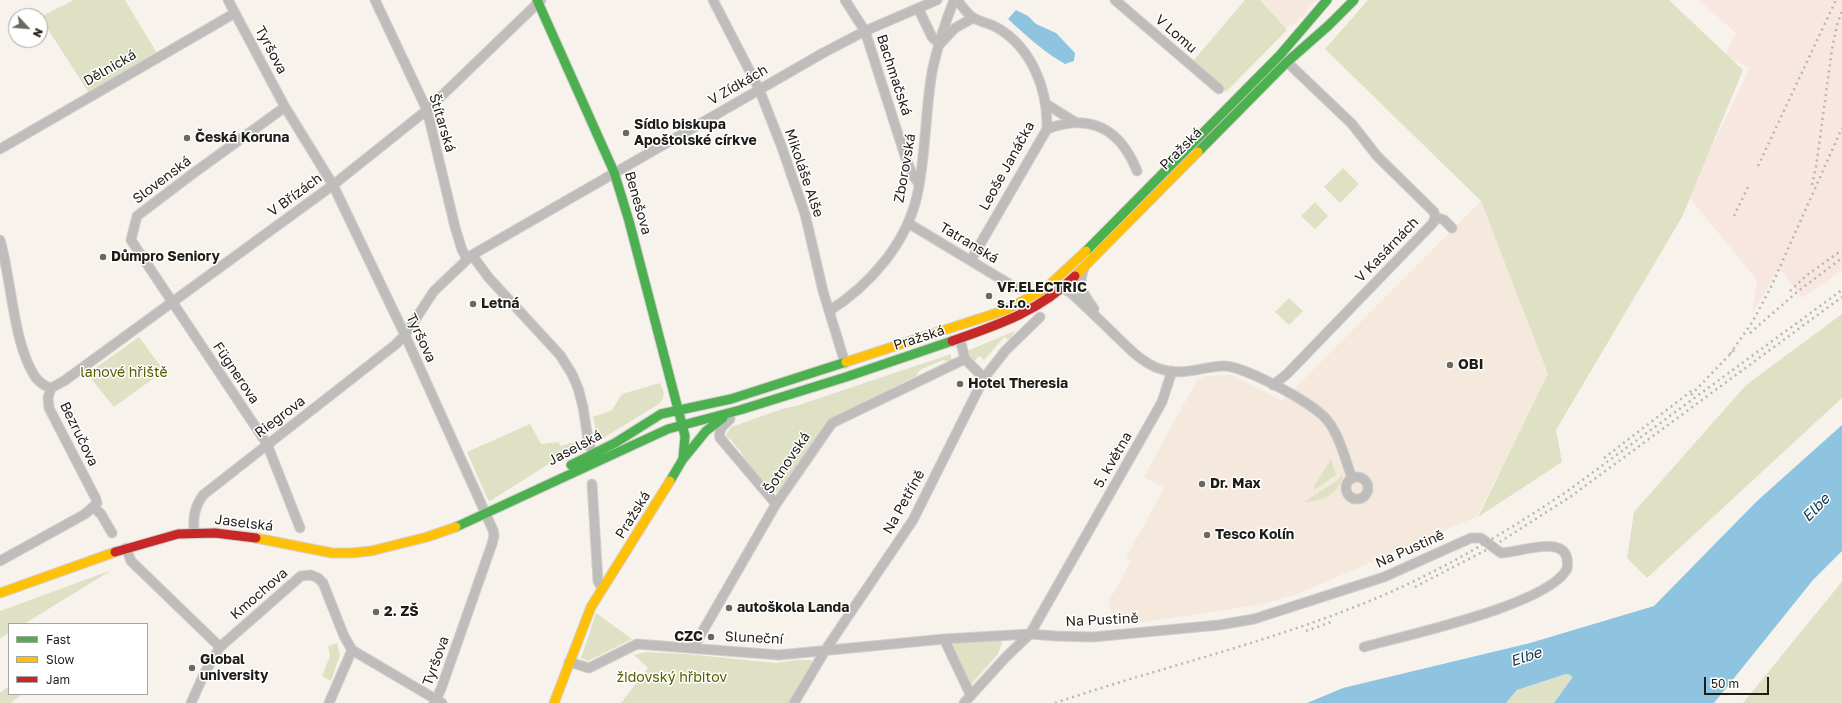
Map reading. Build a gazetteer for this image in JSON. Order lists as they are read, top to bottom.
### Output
{
  "streets": {
    "street": [
      "V Lomu",
      "Tyršova",
      "Dělnická",
      "Bachmačská",
      "V Zídkách",
      "Štítarská",
      "Pražská",
      "Leoše Janáčka",
      "Zborovská",
      "Mikoláše Alše",
      "Slovenská",
      "V Břízách",
      "Benešova",
      "Tatranská",
      "V Kasárnách",
      "Fügnerova",
      "Riegrova",
      "Bezručova",
      "Jaselská",
      "5. května",
      "Šotnovská",
      "Na Petříně",
      "Na Pustině",
      "Kmochova",
      "Sluneční"
    ]
  },
  "crossings": [
    ["Tyršova", "Dělnická"],
    ["Tyršova", "Slovenská"],
    ["Tyršova", "V Břízách"],
    ["Tyršova", "Riegrova"],
    ["Tyršova", "Jaselská"],
    ["Bachmačská", "V Zídkách"],
    ["Bachmačská", "Zborovská"],
    ["V Zídkách", "Štítarská"],
    ["V Zídkách", "Mikoláše Alše"],
    ["V Zídkách", "Benešova"],
    ["V Zídkách", "Riegrova"],
    ["Štítarská", "V Břízách"],
    ["Štítarská", "Riegrova"],
    ["Štítarská", "Jaselská"],
    ["Pražská", "Mikoláše Alše"],
    ["Pražská", "Benešova"],
    ["Pražská", "V Kasárnách"],
    ["Pražská", "Jaselská"],
    ["Pražská", "Sluneční"],
    ["Leoše Janáčka", "Tatranská"],
    ["Zborovská", "Mikoláše Alše"],
    ["Zborovská", "Tatranská"],
    ["Slovenská", "V Břízách"],
    ["Slovenská", "Fügnerova"],
    ["V Břízách", "Benešova"],
    ["V Břízách", "Fügnerova"],
    ["V Břízách", "Bezručova"],
    ["Benešova", "Jaselská"],
    ["Fügnerova", "Riegrova"],
    ["Riegrova", "Jaselská"],
    ["5. května", "Na Pustině"],
    ["5. května", "Sluneční"],
    ["Šotnovská", "Sluneční"],
    ["Na Petříně", "Sluneční"],
    ["Na Pustině", "Sluneční"]
  ],
  "water": ["Elbe"],
  "parks": ["lanové hřiště", "židovský hřbitov"],
  "places": [
    "Sídlo biskupa Apoštolské církve",
    "Česká Koruna",
    "Důmpro Seniory",
    "VF.ELECTRIC s.r.o.",
    "Letná",
    "OBI",
    "Hotel Theresia",
    "Dr. Max",
    "Tesco Kolín",
    "autoškola Landa",
    "2. ZŠ",
    "CZC",
    "Global university"
  ],
  "legend": ["Fast", "Slow", "Jam"],
  "scale_bar": "50 m",
  "north": "bottom right"
}
